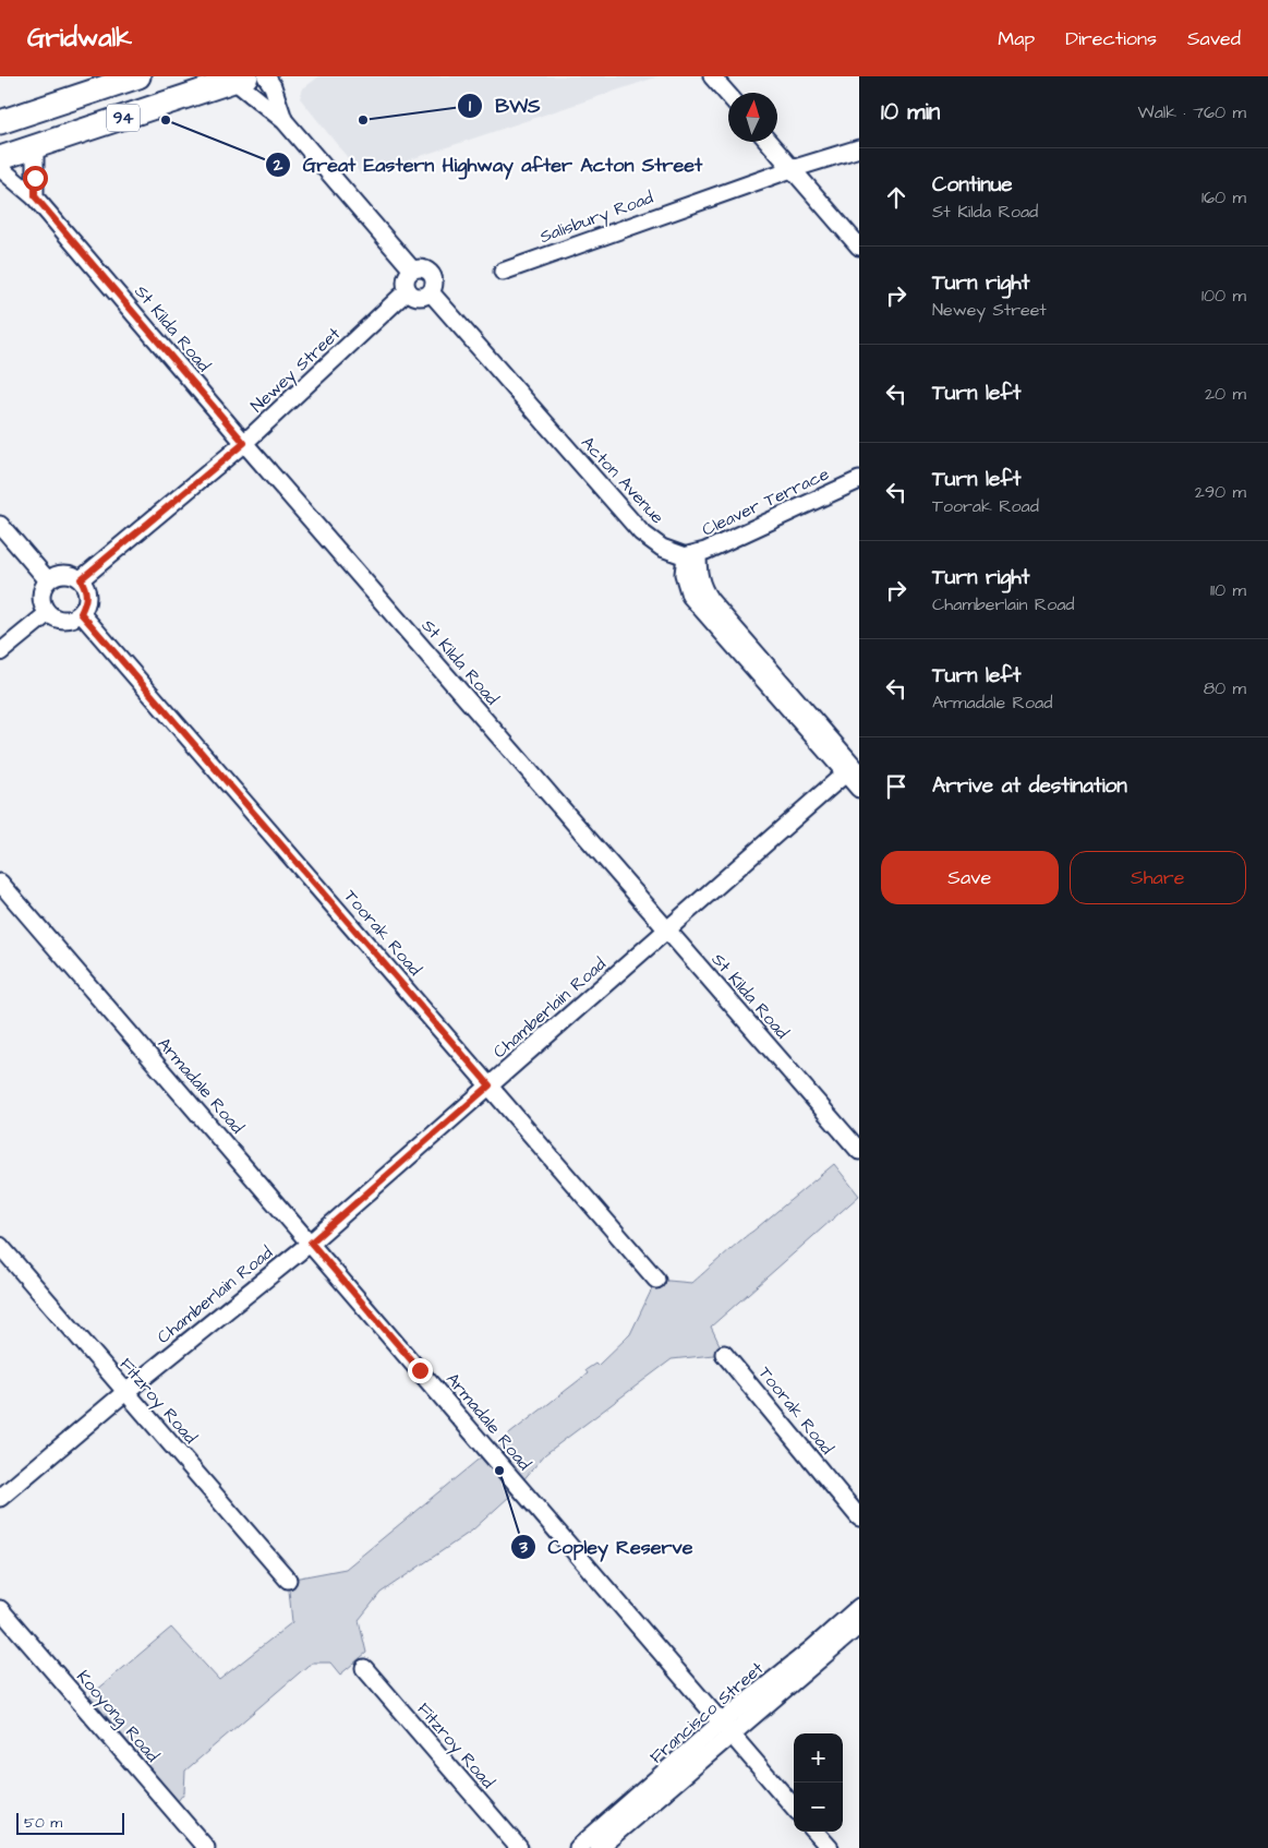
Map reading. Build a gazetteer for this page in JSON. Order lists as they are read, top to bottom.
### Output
{
  "streets": {
    "highway": ["94"],
    "street": [
      "Salisbury Road",
      "St Kilda Road",
      "Newey Street",
      "Acton Avenue",
      "Cleaver Terrace",
      "Toorak Road",
      "Chamberlain Road",
      "Armadale Road",
      "Fitzroy Road",
      "Francisco Street",
      "Kooyong Road"
    ]
  },
  "crossings": [
    ["St Kilda Road", "Newey Street"],
    ["St Kilda Road", "Chamberlain Road"],
    ["Newey Street", "Acton Avenue"],
    ["Newey Street", "Toorak Road"],
    ["Acton Avenue", "Cleaver Terrace"],
    ["Toorak Road", "Chamberlain Road"],
    ["Chamberlain Road", "Armadale Road"],
    ["Chamberlain Road", "Fitzroy Road"],
    ["Armadale Road", "Francisco Street"]
  ],
  "places": ["Great Eastern Highway after Acton Street", "BWS", "Copley Reserve"],
  "scale_bar": "50 m",
  "north": "top",
  "page": {
    "header": "Gridwalk",
    "nav": ["Map", "Directions", "Saved"],
    "heading": ["10 min", "Walk · 760 m"],
    "list": [
      ["Continue", "St Kilda Road", "160 m"],
      ["Turn right", "Newey Street", "100 m"],
      ["Turn left", "20 m"],
      ["Turn left", "Toorak Road", "290 m"],
      ["Turn right", "Chamberlain Road", "110 m"],
      ["Turn left", "Armadale Road", "80 m"],
      "Arrive at destination"
    ],
    "buttons": ["Save", "Share"],
    "map_buttons": ["+", "−"],
    "scale": "50 m"
  }
}
